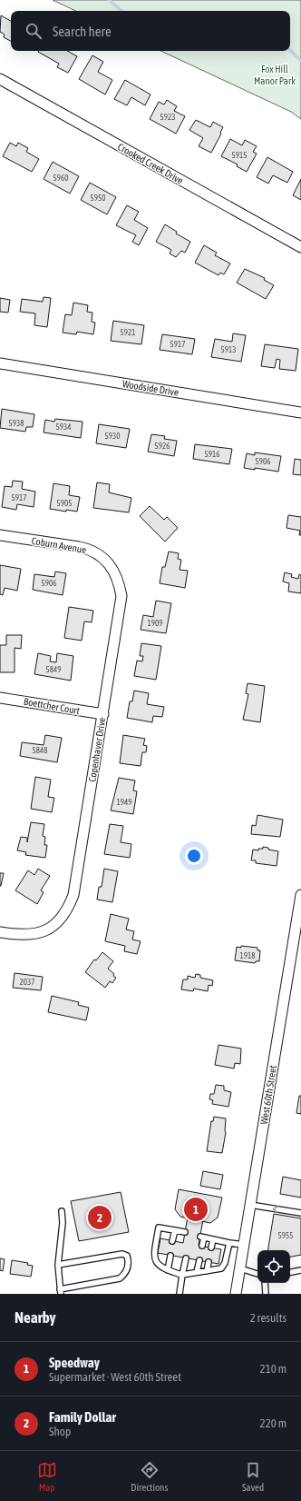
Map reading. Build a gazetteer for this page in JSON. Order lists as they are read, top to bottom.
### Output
{
  "streets": {
    "street": [
      "Crooked Creek Drive",
      "Woodside Drive",
      "Coburn Avenue",
      "Boettcher Court",
      "Copenhaver Drive",
      "West 60th Street"
    ]
  },
  "crossings": [
    ["Coburn Avenue", "Copenhaver Drive"],
    ["Boettcher Court", "Copenhaver Drive"]
  ],
  "parks": ["Fox Hill Manor Park"],
  "house_numbers": [
    "5923",
    "5915",
    "5960",
    "5950",
    "5921",
    "5917",
    "5913",
    "5938",
    "5934",
    "5930",
    "5926",
    "5916",
    "5906",
    "5917",
    "5905",
    "5906",
    "1909",
    "5849",
    "5848",
    "1949",
    "1918",
    "2037",
    "5955"
  ],
  "page": {
    "search": "Search here",
    "pins": ["1", "2"],
    "heading": ["Nearby", "2 results"],
    "list": [
      {
        "mark": "1",
        "name": "Speedway",
        "note": "Supermarket · West 60th Street",
        "value": "210 m"
      },
      {
        "mark": "2",
        "name": "Family Dollar",
        "note": "Shop",
        "value": "220 m"
      }
    ],
    "nav": ["Map", "Directions", "Saved"]
  }
}
